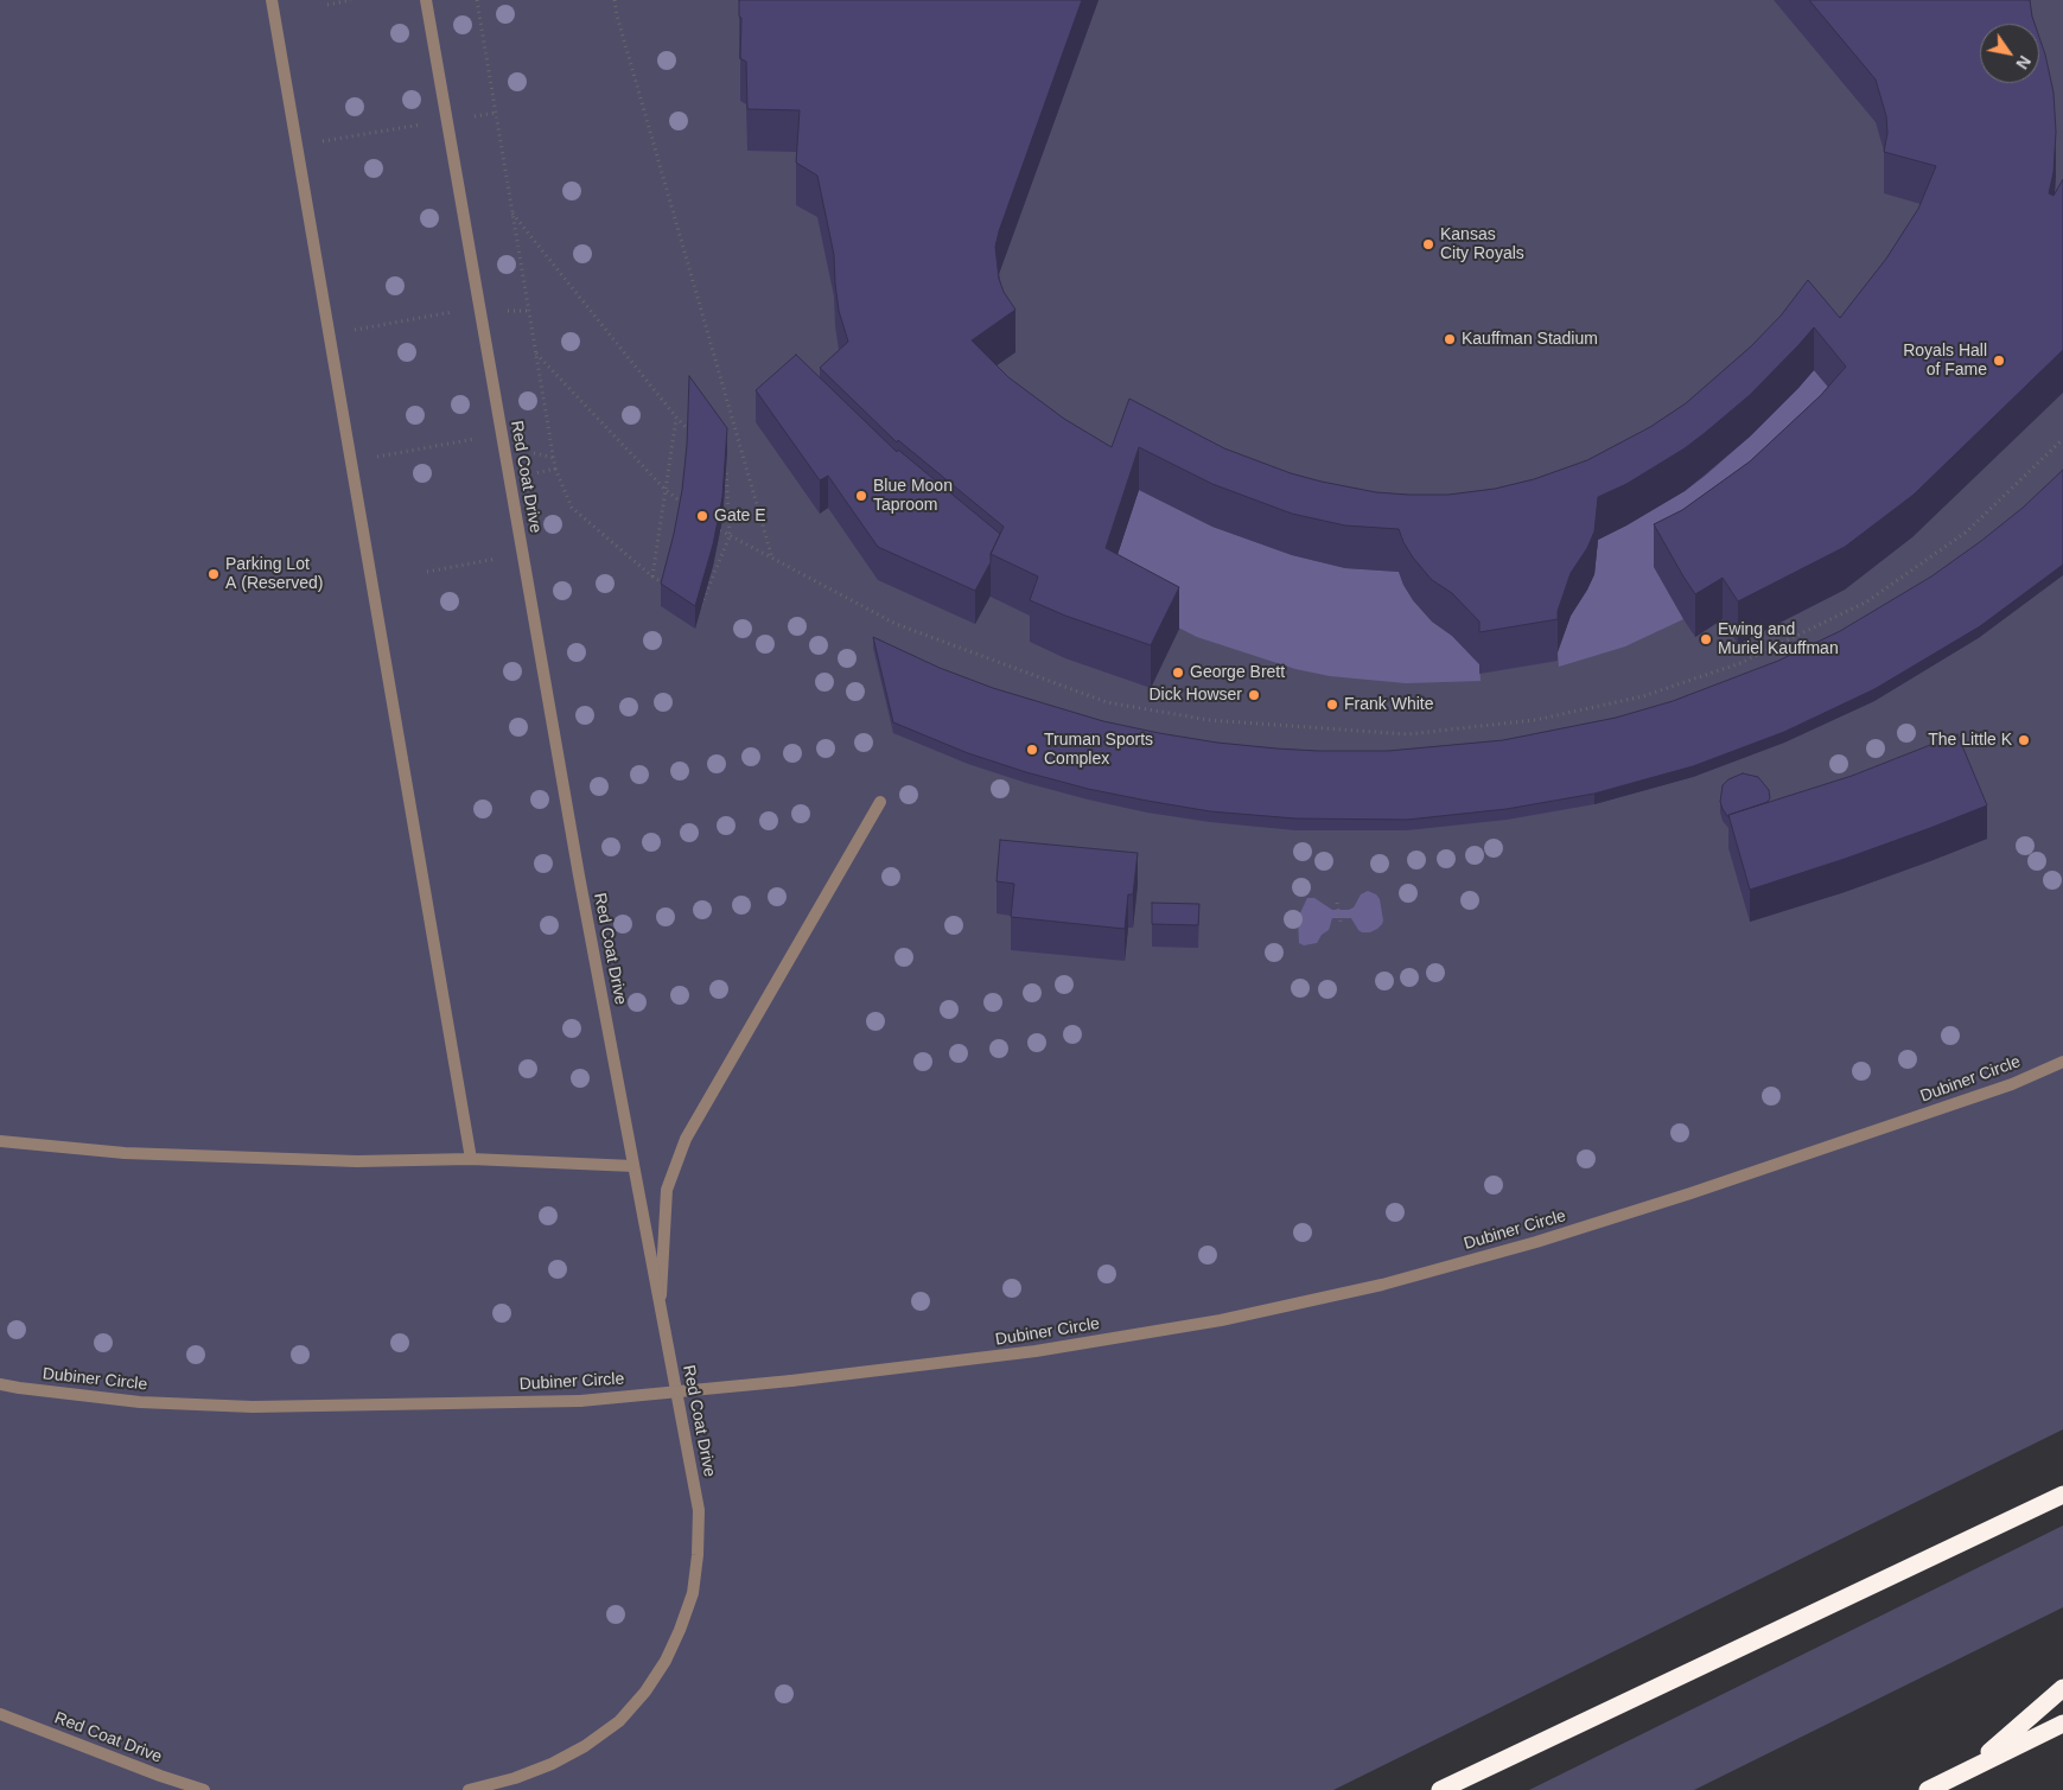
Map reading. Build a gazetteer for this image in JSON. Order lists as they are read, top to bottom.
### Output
{
  "streets": {
    "street": ["Red Coat Drive", "Dubiner Circle"]
  },
  "places": [
    "Kansas City Royals",
    "Kauffman Stadium",
    "Royals Hall of Fame",
    "Blue Moon Taproom",
    "Gate E",
    "Parking Lot A (Reserved)",
    "Ewing and Muriel Kauffman",
    "George Brett",
    "Dick Howser",
    "Frank White",
    "The Little K",
    "Truman Sports Complex"
  ],
  "north": "bottom right"
}
